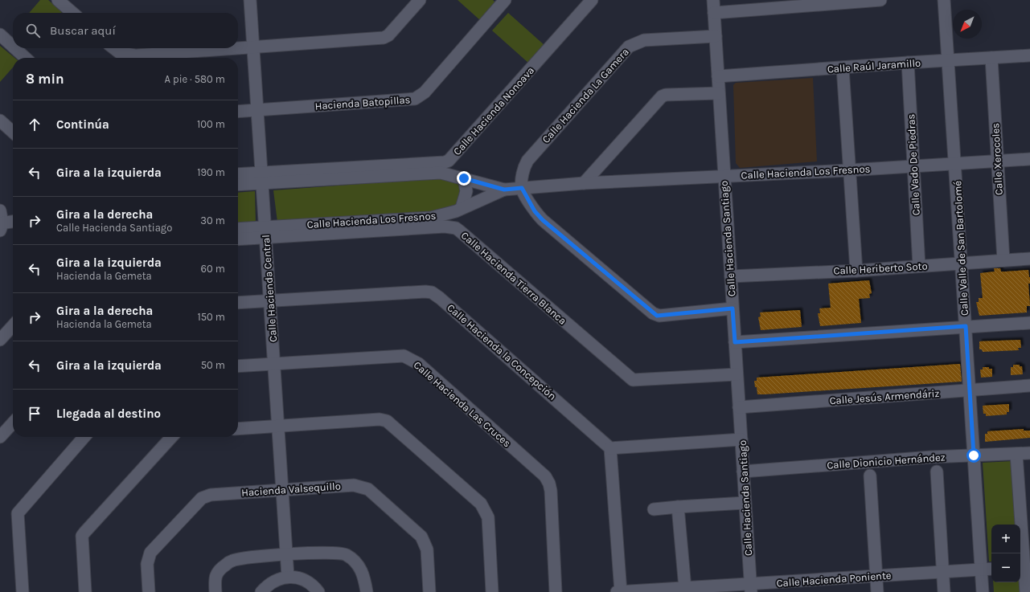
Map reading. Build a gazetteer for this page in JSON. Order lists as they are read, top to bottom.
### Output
{
  "streets": {
    "street": [
      "Calle Raúl Jaramillo",
      "Calle Hacienda La Gamera",
      "Hacienda Batopillas",
      "Calle Hacienda Nonoava",
      "Calle Xerocoles",
      "Calle Vado De Piedras",
      "Calle Hacienda Los Fresnos",
      "Calle Hacienda Santiago",
      "Calle Valle de San Bartolomé",
      "Calle Heriberto Soto",
      "Calle Hacienda Tierra Blanca",
      "Calle Hacienda Central",
      "Calle Hacienda la Concepción",
      "Calle Jesús Armendáriz",
      "Calle Hacienda Las Cruces",
      "Calle Dionicio Hernández",
      "Hacienda Valsequillo",
      "Calle Hacienda Poniente"
    ]
  },
  "crossings": [
    ["Calle Raúl Jaramillo", "Calle Xerocoles"],
    ["Calle Raúl Jaramillo", "Calle Vado De Piedras"],
    ["Calle Raúl Jaramillo", "Calle Hacienda Santiago"],
    ["Calle Raúl Jaramillo", "Calle Valle de San Bartolomé"],
    ["Calle Hacienda La Gamera", "Calle Hacienda Los Fresnos"],
    ["Calle Hacienda La Gamera", "Calle Hacienda Santiago"],
    ["Hacienda Batopillas", "Calle Hacienda Central"],
    ["Calle Hacienda Nonoava", "Calle Hacienda Los Fresnos"],
    ["Calle Hacienda Nonoava", "Calle Hacienda Central"],
    ["Calle Xerocoles", "Calle Hacienda Los Fresnos"],
    ["Calle Xerocoles", "Calle Heriberto Soto"],
    ["Calle Vado De Piedras", "Calle Hacienda Los Fresnos"],
    ["Calle Vado De Piedras", "Calle Heriberto Soto"],
    ["Calle Hacienda Los Fresnos", "Calle Hacienda Santiago"],
    ["Calle Hacienda Los Fresnos", "Calle Valle de San Bartolomé"],
    ["Calle Hacienda Los Fresnos", "Calle Hacienda Tierra Blanca"],
    ["Calle Hacienda Los Fresnos", "Calle Hacienda Central"],
    ["Calle Hacienda Santiago", "Calle Heriberto Soto"],
    ["Calle Hacienda Santiago", "Calle Hacienda Tierra Blanca"],
    ["Calle Hacienda Santiago", "Calle Jesús Armendáriz"],
    ["Calle Hacienda Santiago", "Calle Dionicio Hernández"],
    ["Calle Hacienda Santiago", "Calle Hacienda Poniente"],
    ["Calle Valle de San Bartolomé", "Calle Heriberto Soto"],
    ["Calle Valle de San Bartolomé", "Calle Jesús Armendáriz"],
    ["Calle Valle de San Bartolomé", "Calle Dionicio Hernández"],
    ["Calle Valle de San Bartolomé", "Calle Hacienda Poniente"],
    ["Calle Hacienda Tierra Blanca", "Calle Hacienda Central"],
    ["Calle Hacienda Central", "Calle Hacienda la Concepción"],
    ["Calle Hacienda Central", "Calle Hacienda Las Cruces"],
    ["Calle Hacienda Central", "Hacienda Valsequillo"]
  ],
  "north": "bottom left",
  "page": {
    "search": "Buscar aquí",
    "heading": ["8 min", "A pie · 580 m"],
    "list": [
      ["Continúa", "100 m"],
      ["Gira a la izquierda", "190 m"],
      ["Gira a la derecha", "Calle Hacienda Santiago", "30 m"],
      ["Gira a la izquierda", "Hacienda la Gemeta", "60 m"],
      ["Gira a la derecha", "Hacienda la Gemeta", "150 m"],
      ["Gira a la izquierda", "50 m"],
      "Llegada al destino"
    ],
    "map_buttons": ["+", "−"]
  }
}
